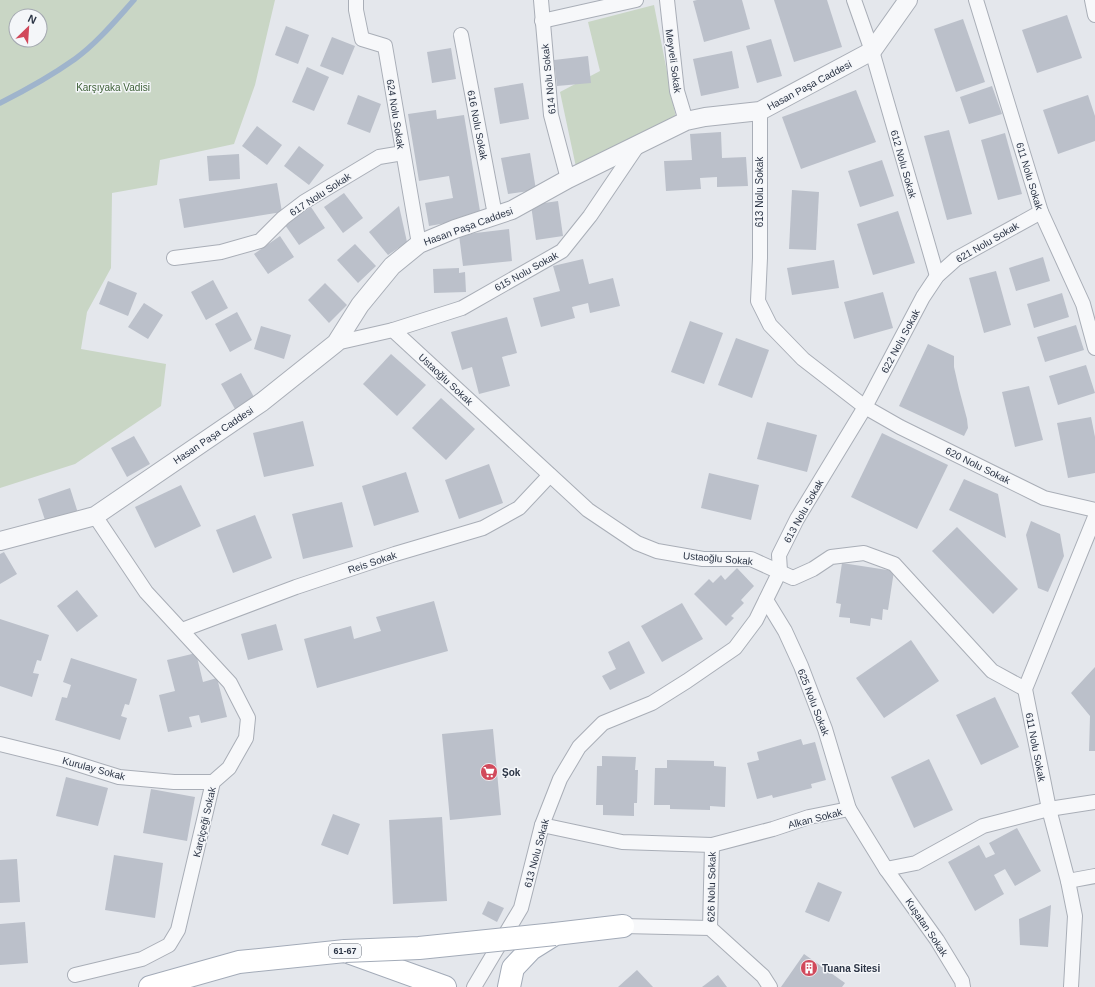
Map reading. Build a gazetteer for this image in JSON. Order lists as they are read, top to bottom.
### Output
{
  "streets": {
    "main road": ["61-67"],
    "street": [
      "Meyveli Sokak",
      "614 Nolu Sokak",
      "Hasan Paşa Caddesi",
      "624 Nolu Sokak",
      "616 Nolu Sokak",
      "612 Nolu Sokak",
      "611 Nolu Sokak",
      "613 Nolu Sokak",
      "617 Nolu Sokak",
      "621 Nolu Sokak",
      "615 Nolu Sokak",
      "622 Nolu Sokak",
      "Ustaoğlu Sokak",
      "620 Nolu Sokak",
      "Reis Sokak",
      "625 Nolu Sokak",
      "Kurulay Sokak",
      "Alkan Sokak",
      "Karçiçeği Sokak",
      "626 Nolu Sokak",
      "Kuşatan Sokak"
    ]
  },
  "crossings": [
    ["Meyveli Sokak", "Hasan Paşa Caddesi"],
    ["614 Nolu Sokak", "Hasan Paşa Caddesi"],
    ["Hasan Paşa Caddesi", "624 Nolu Sokak"],
    ["Hasan Paşa Caddesi", "616 Nolu Sokak"],
    ["Hasan Paşa Caddesi", "612 Nolu Sokak"],
    ["Hasan Paşa Caddesi", "613 Nolu Sokak"],
    ["Hasan Paşa Caddesi", "615 Nolu Sokak"],
    ["Hasan Paşa Caddesi", "Karçiçeği Sokak"],
    ["624 Nolu Sokak", "617 Nolu Sokak"],
    ["612 Nolu Sokak", "621 Nolu Sokak"],
    ["612 Nolu Sokak", "622 Nolu Sokak"],
    ["611 Nolu Sokak", "621 Nolu Sokak"],
    ["611 Nolu Sokak", "Ustaoğlu Sokak"],
    ["613 Nolu Sokak", "622 Nolu Sokak"],
    ["613 Nolu Sokak", "Ustaoğlu Sokak"],
    ["613 Nolu Sokak", "620 Nolu Sokak"],
    ["613 Nolu Sokak", "625 Nolu Sokak"],
    ["613 Nolu Sokak", "Alkan Sokak"],
    ["621 Nolu Sokak", "622 Nolu Sokak"],
    ["615 Nolu Sokak", "Ustaoğlu Sokak"],
    ["622 Nolu Sokak", "620 Nolu Sokak"],
    ["Ustaoğlu Sokak", "Reis Sokak"],
    ["Reis Sokak", "Karçiçeği Sokak"],
    ["625 Nolu Sokak", "Alkan Sokak"],
    ["Kurulay Sokak", "Karçiçeği Sokak"],
    ["Alkan Sokak", "626 Nolu Sokak"],
    ["Alkan Sokak", "Kuşatan Sokak"]
  ],
  "parks": ["Karşıyaka Vadisi"],
  "places": {
    "supermarket": ["Şok"],
    "building": ["Tuana Sitesi"]
  },
  "north": "top right"
}
